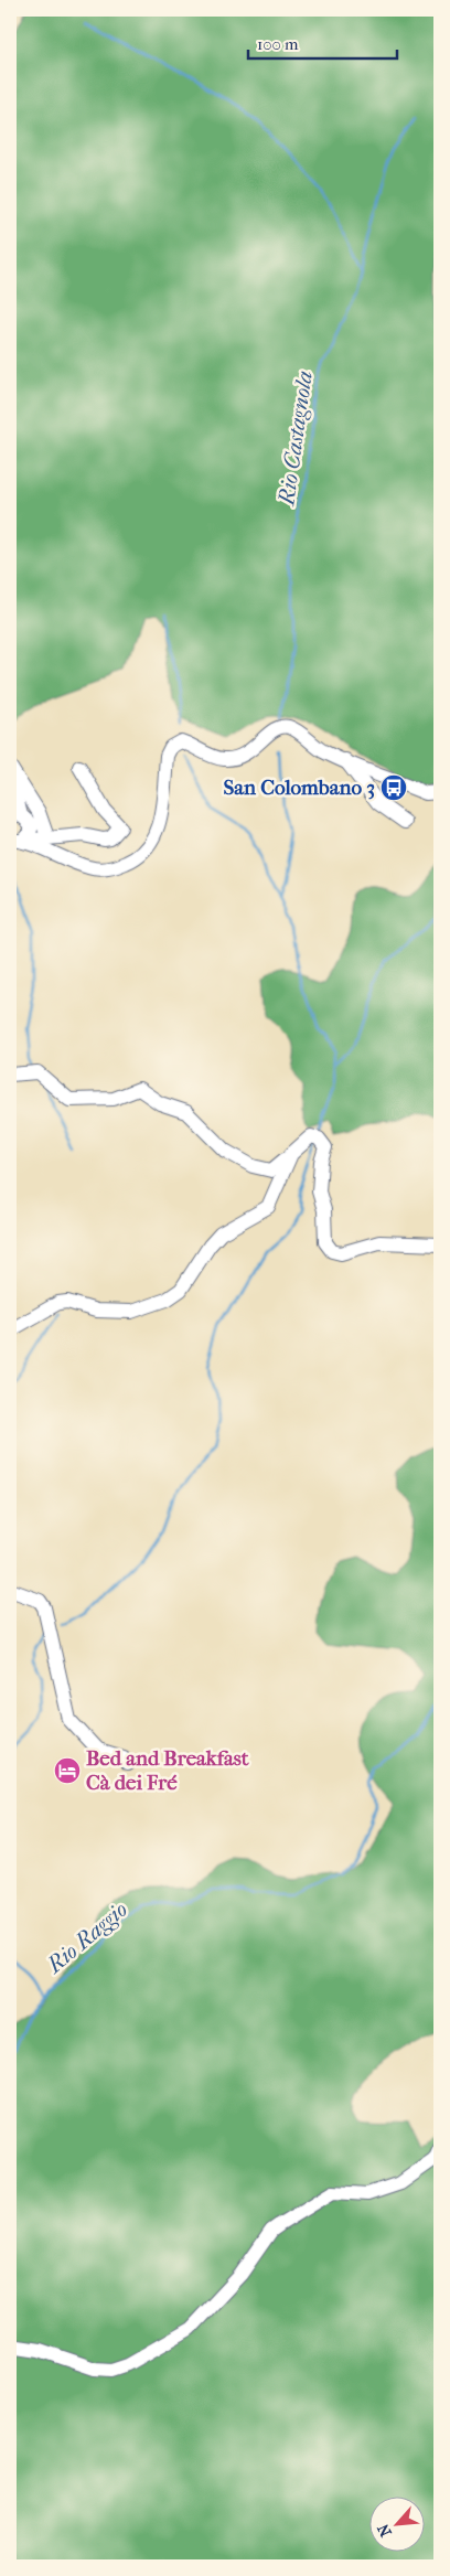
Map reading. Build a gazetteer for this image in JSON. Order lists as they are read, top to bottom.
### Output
{
  "water": ["Rio Castagnola", "Rio Raggio"],
  "places": {
    "bus stop": ["San Colombano 3"],
    "hotel": ["Bed and Breakfast Cà dei Fré"]
  },
  "scale_bar": "100 m",
  "north": "bottom left"
}
